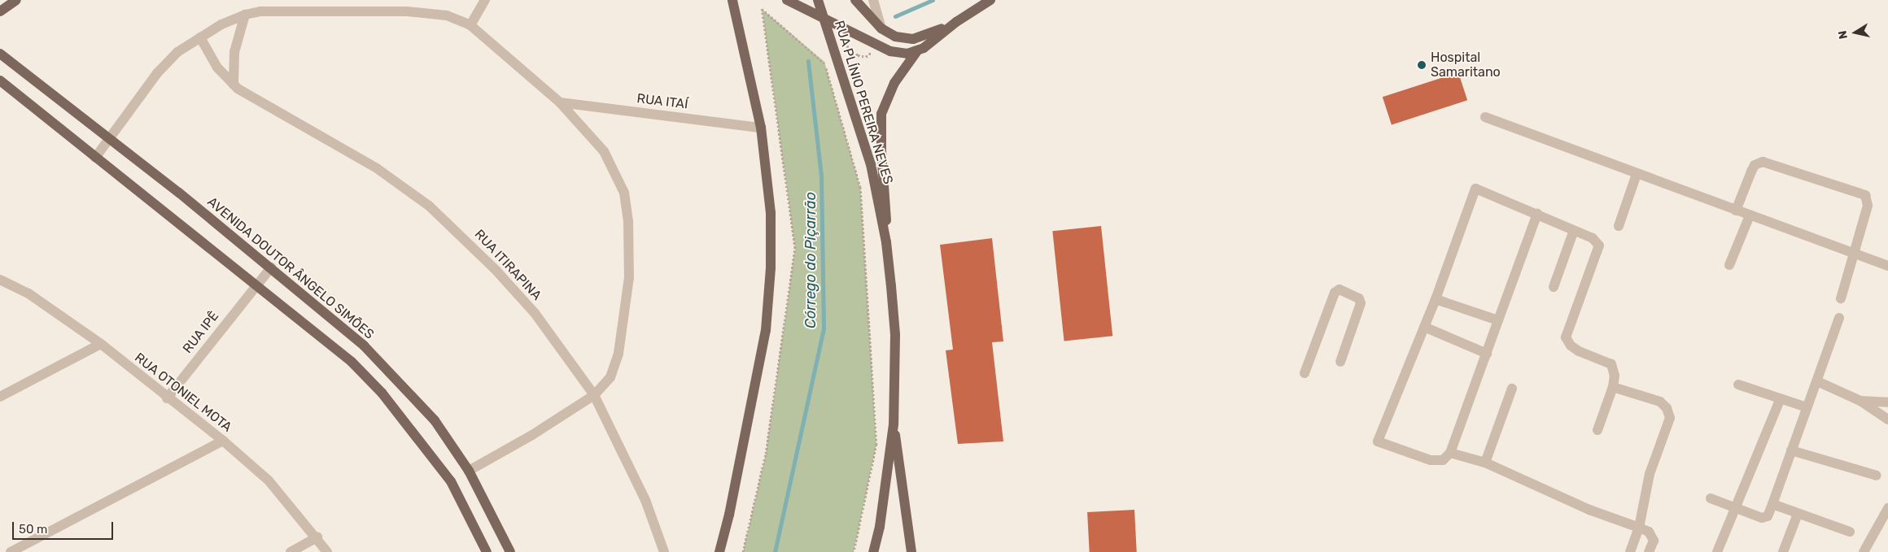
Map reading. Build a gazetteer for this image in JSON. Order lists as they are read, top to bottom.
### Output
{
  "streets": {
    "main road": ["RUA PLÍNIO PEREIRA NEVES", "AVENIDA DOUTOR ÂNGELO SIMÕES"],
    "street": [
      "RUA ITAÍ",
      "RUA ITIRAPINA",
      "RUA IPÊ",
      "RUA OTONIEL MOTA"
    ]
  },
  "crossings": [
    ["AVENIDA DOUTOR ÂNGELO SIMÕES", "RUA IPÊ"],
    ["RUA IPÊ", "RUA OTONIEL MOTA"]
  ],
  "water": ["Córrego do Piçarrão"],
  "places": ["Hospital Samaritano"],
  "scale_bar": "50 m",
  "north": "left"
}
